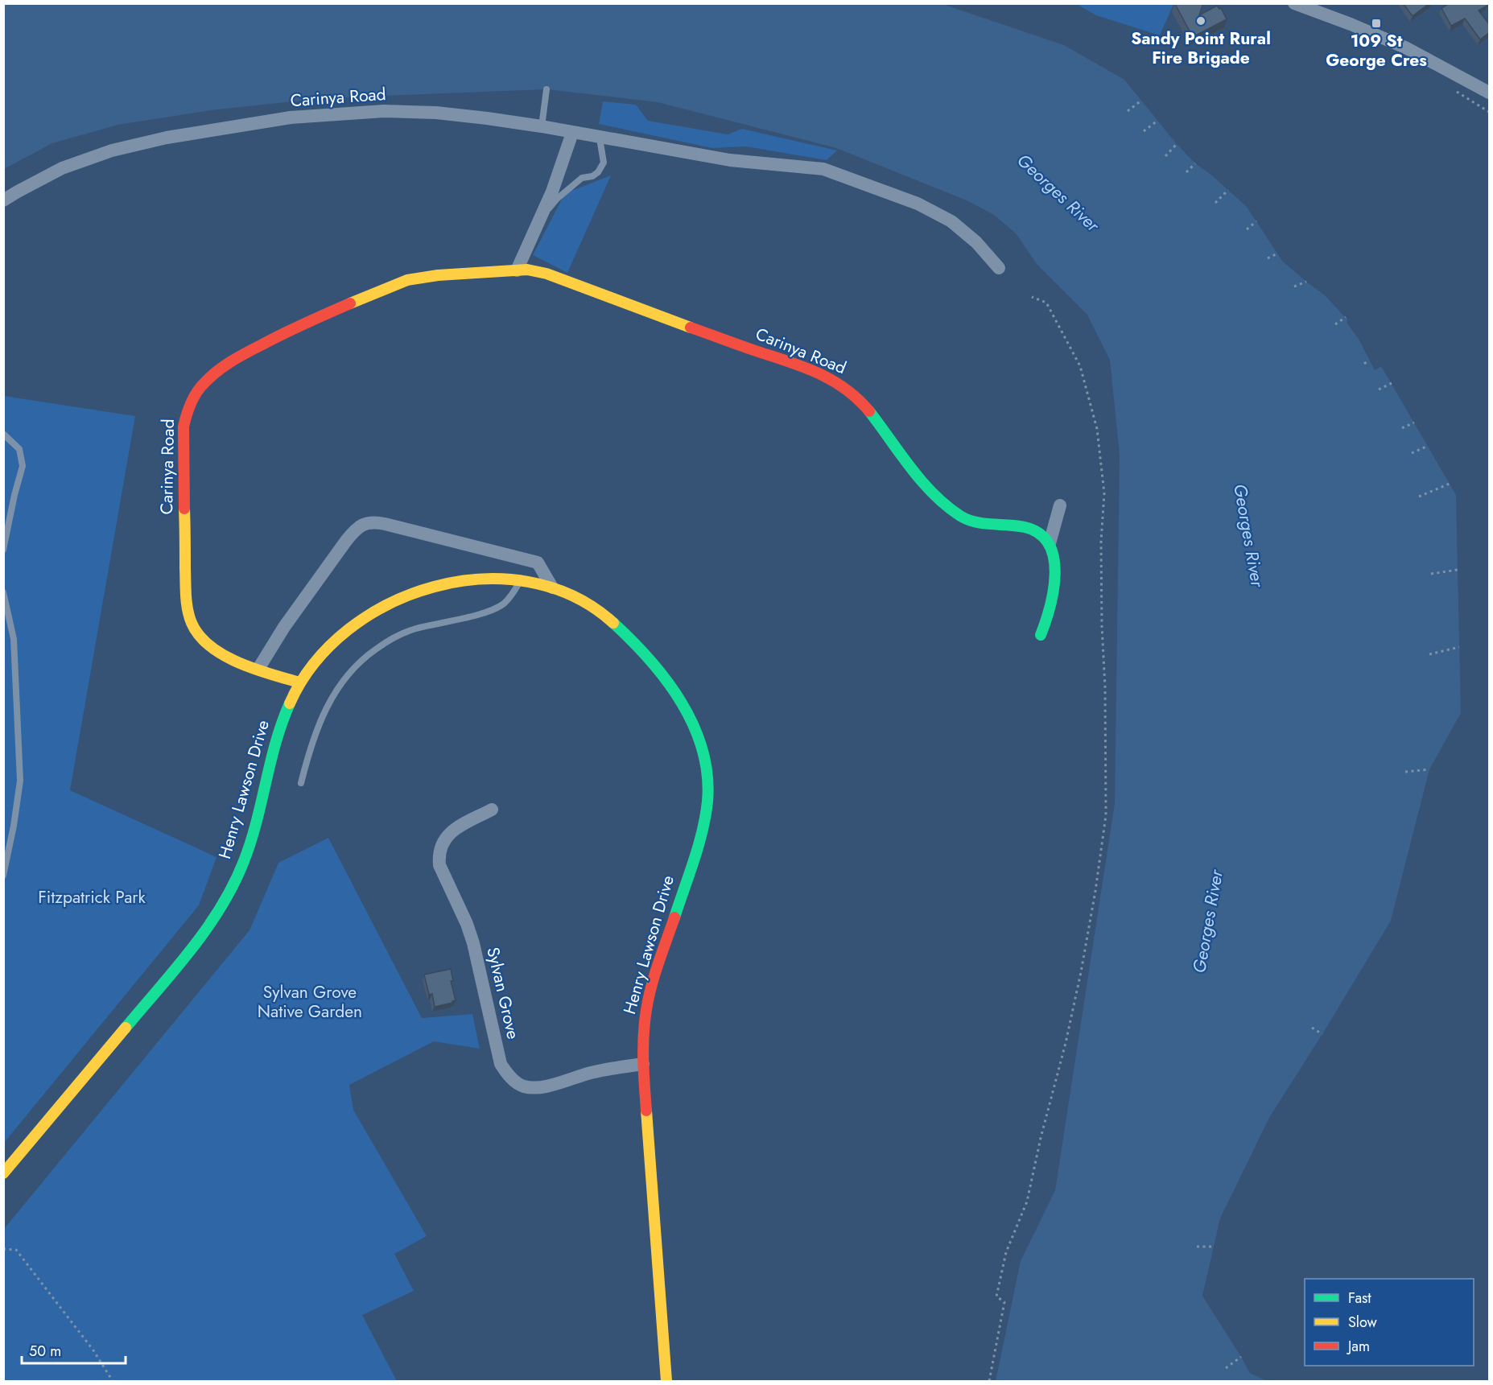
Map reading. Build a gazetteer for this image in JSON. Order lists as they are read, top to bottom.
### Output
{
  "streets": {
    "main road": ["Carinya Road", "Henry Lawson Drive"],
    "street": ["Sylvan Grove"]
  },
  "crossings": [
    ["Carinya Road", "Henry Lawson Drive"],
    ["Henry Lawson Drive", "Sylvan Grove"]
  ],
  "water": ["Georges River"],
  "parks": ["Fitzpatrick Park", "Sylvan Grove Native Garden"],
  "places": {
    "other": ["Sandy Point Rural Fire Brigade"],
    "transit": ["109 St George Cres"]
  },
  "legend": ["Fast", "Slow", "Jam"],
  "scale_bar": "50 m"
}
